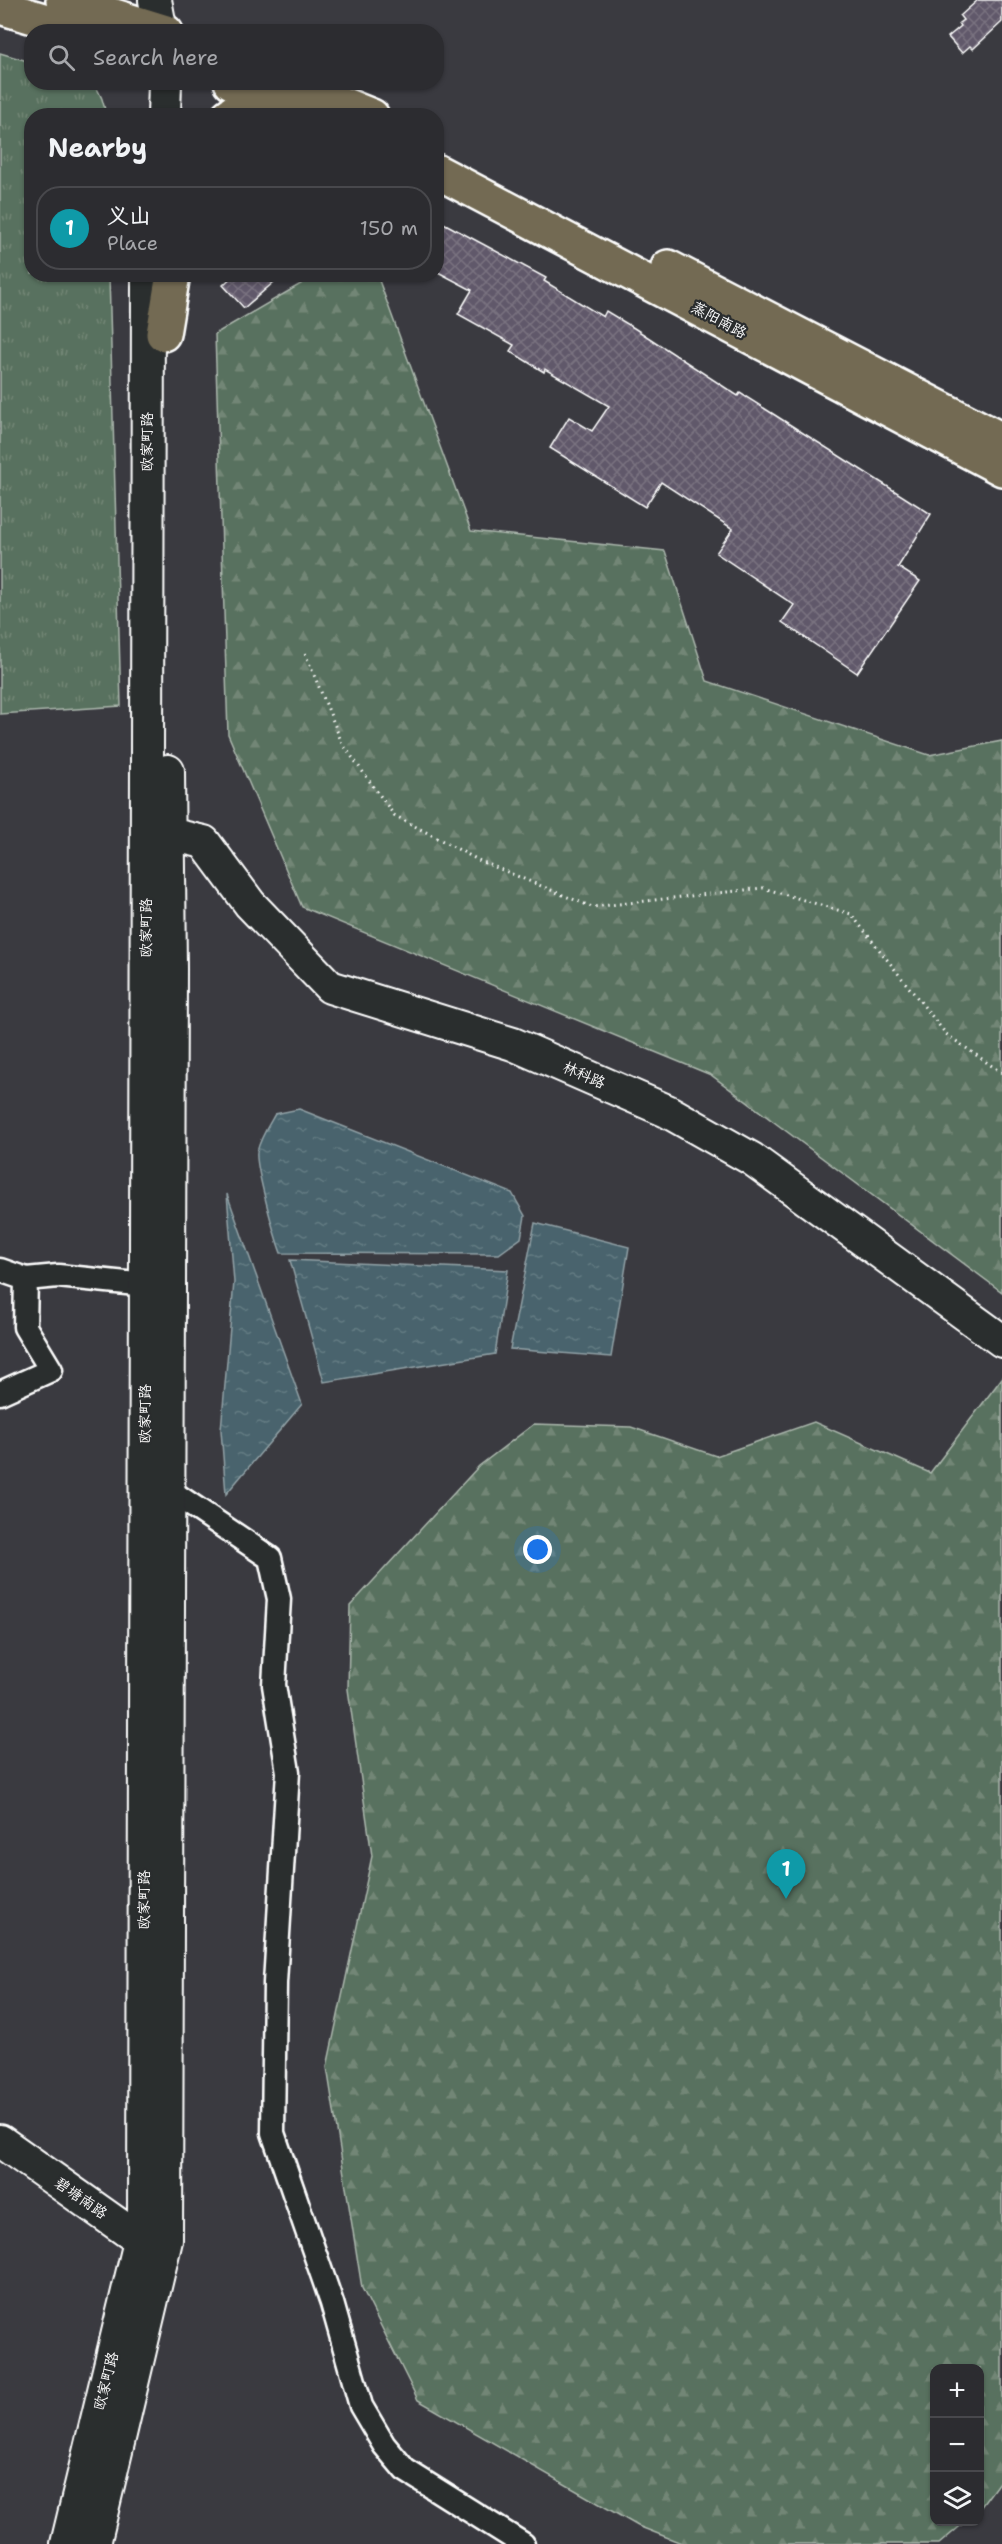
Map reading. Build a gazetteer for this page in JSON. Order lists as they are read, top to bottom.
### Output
{
  "streets": {
    "main road": [
      "蒸阳南路",
      "欧家町路",
      "林科路",
      "碧塘南路"
    ]
  },
  "crossings": [
    ["欧家町路", "林科路"],
    ["欧家町路", "碧塘南路"]
  ],
  "page": {
    "search": "Search here",
    "heading": "Nearby",
    "list": [
      {
        "mark": "1",
        "name": "义山",
        "note": "Place",
        "value": "150 m"
      }
    ],
    "pins": "1",
    "map_buttons": ["+", "−"]
  }
}
